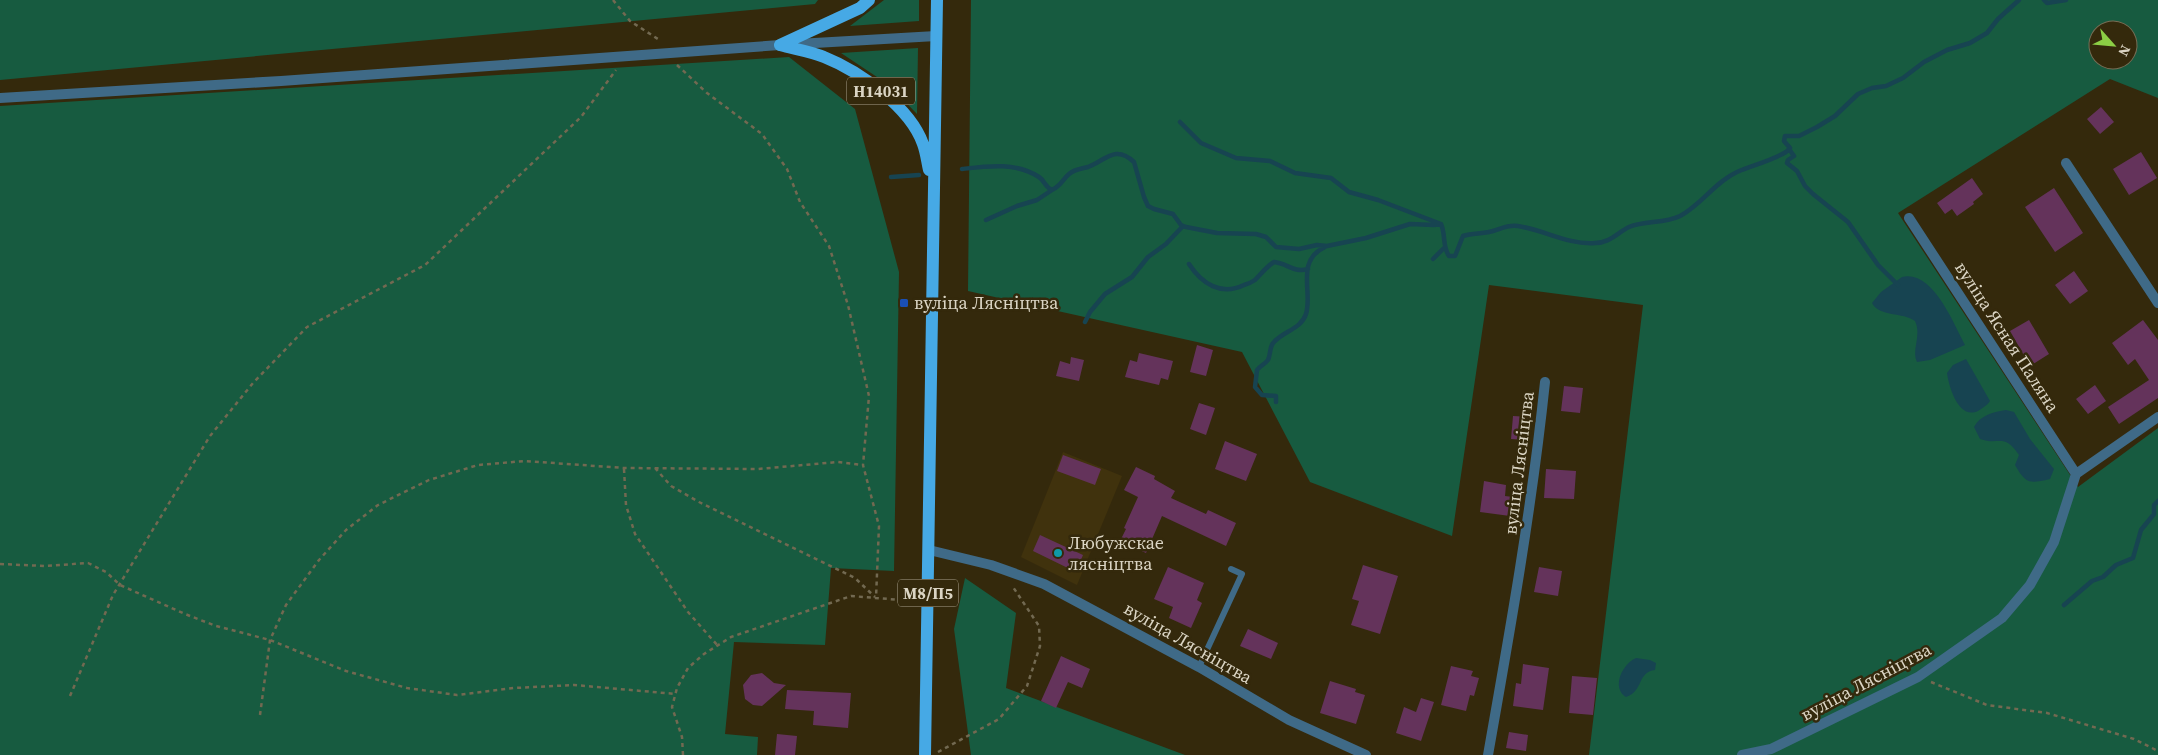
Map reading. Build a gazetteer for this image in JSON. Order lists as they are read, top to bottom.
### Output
{
  "streets": {
    "main road": ["Н14031", "М8/П5"],
    "street": ["вуліца Ясная Паляна", "вуліца Лясніцтва"]
  },
  "crossings": [
    ["Н14031", "М8/П5"],
    ["вуліца Ясная Паляна", "вуліца Лясніцтва"],
    ["вуліца Лясніцтва", "М8/П5"]
  ],
  "places": {
    "transit": ["вуліца Лясніцтва"],
    "other": ["Любужскае лясніцтва"]
  },
  "north": "bottom right"
}
